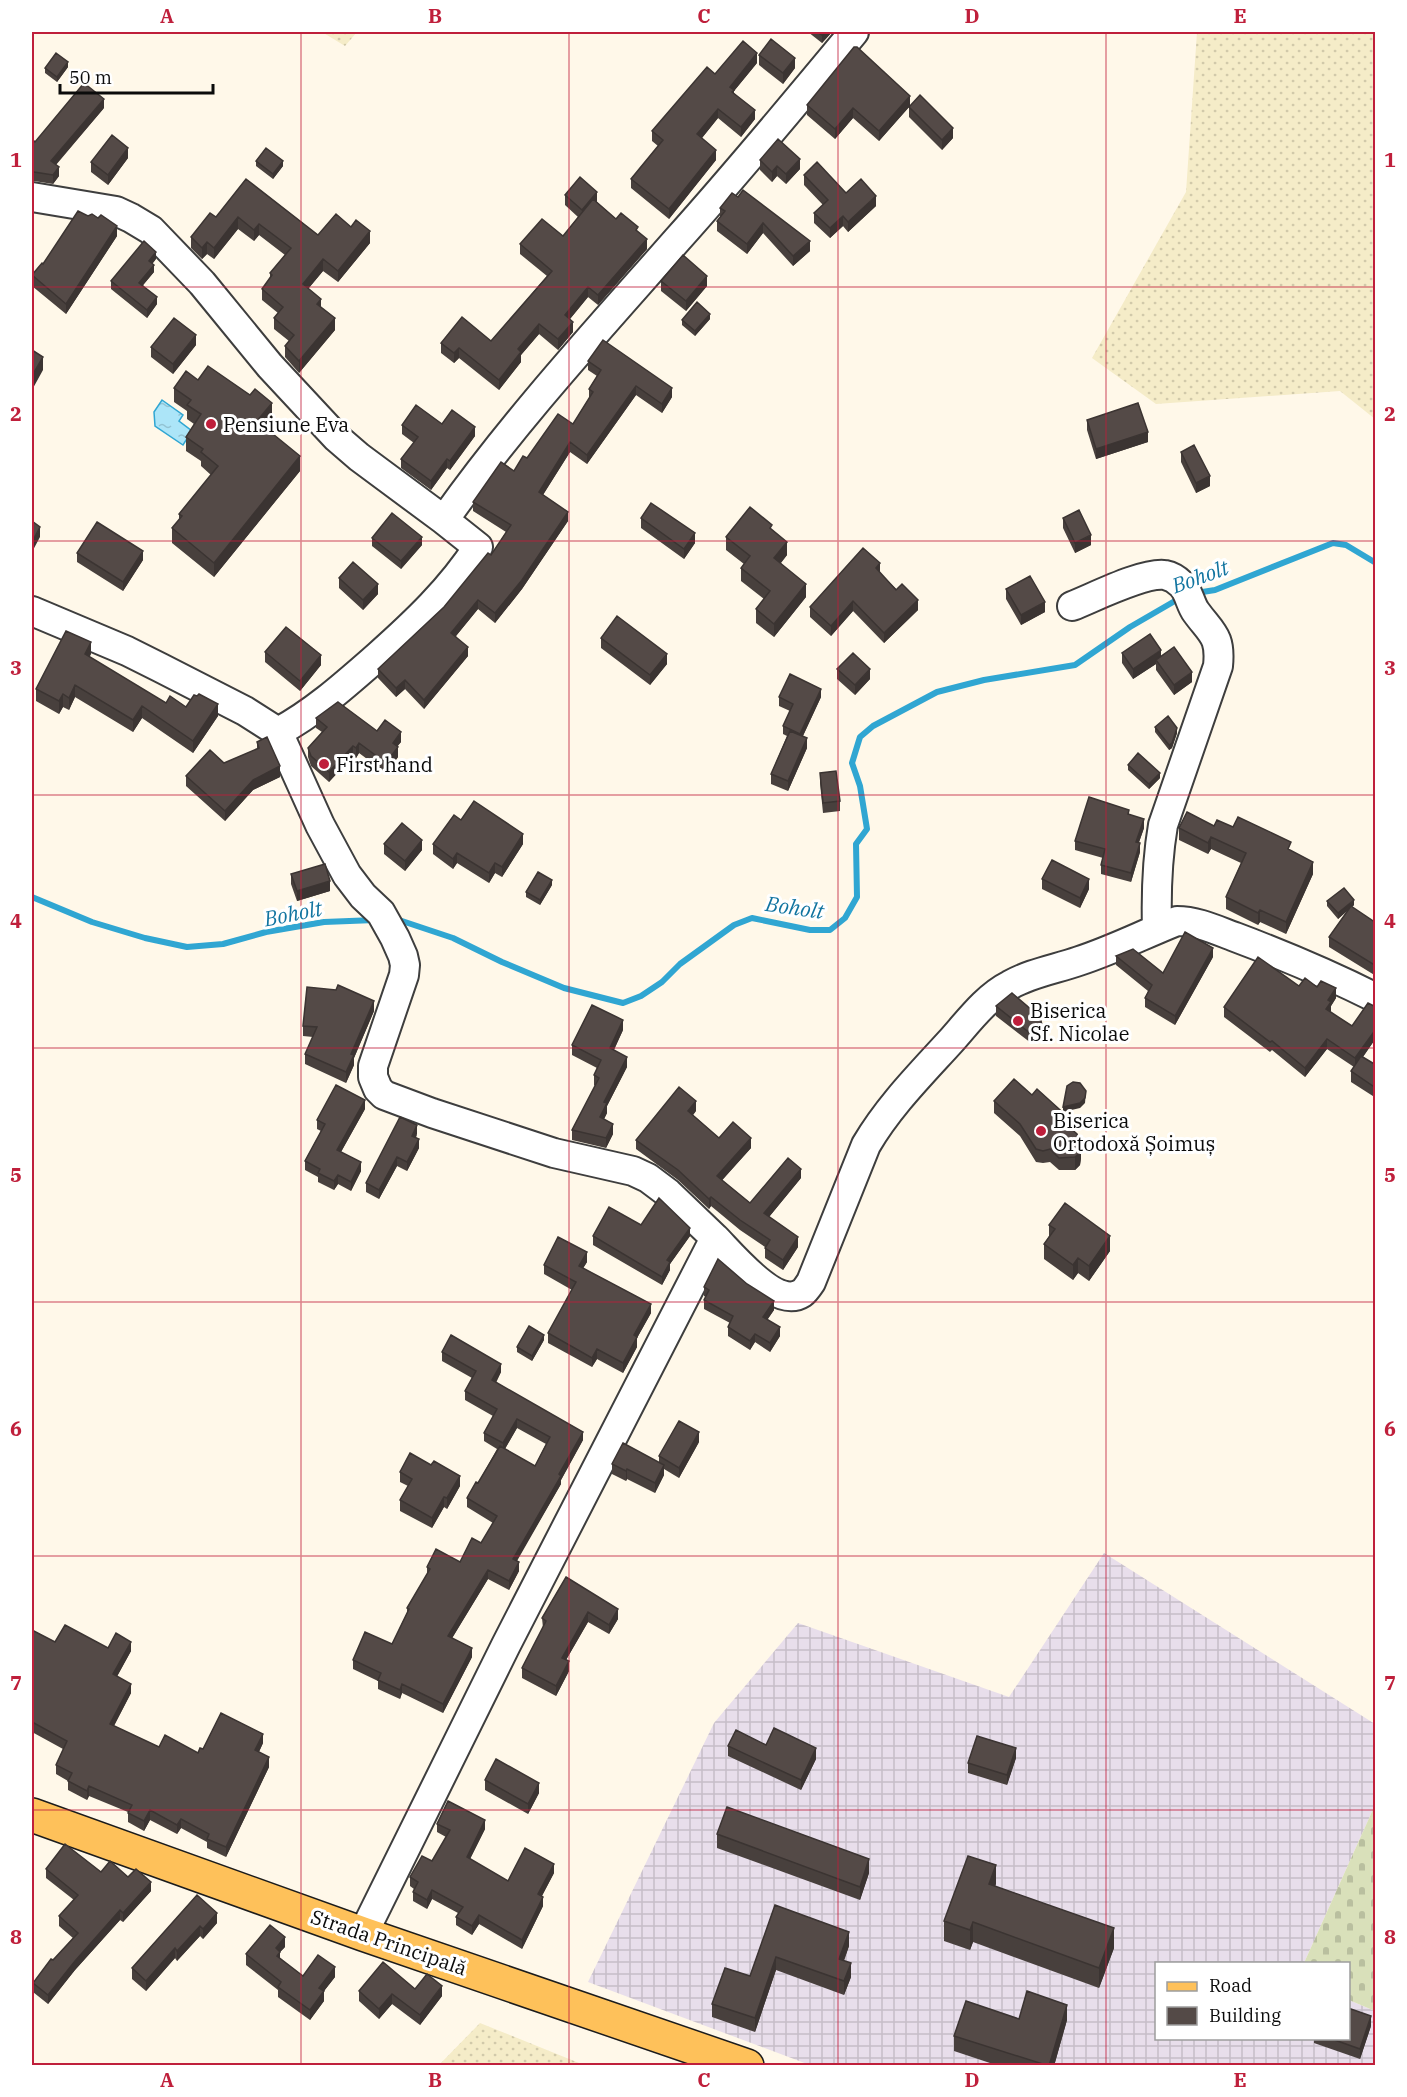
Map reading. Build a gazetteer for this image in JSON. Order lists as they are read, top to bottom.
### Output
{
  "streets": {
    "main road": ["Strada Principală"]
  },
  "water": ["Boholt"],
  "places": [
    "Pensiune Eva",
    "First hand",
    "Biserica Sf. Nicolae",
    "Biserica Ortodoxă Șoimuș"
  ],
  "legend": ["Road", "Building"],
  "scale_bar": "50 m",
  "grid": {
    "columns": [
      "A",
      "B",
      "C",
      "D",
      "E"
    ],
    "rows": [
      "1",
      "2",
      "3",
      "4",
      "5",
      "6",
      "7",
      "8"
    ]
  }
}
